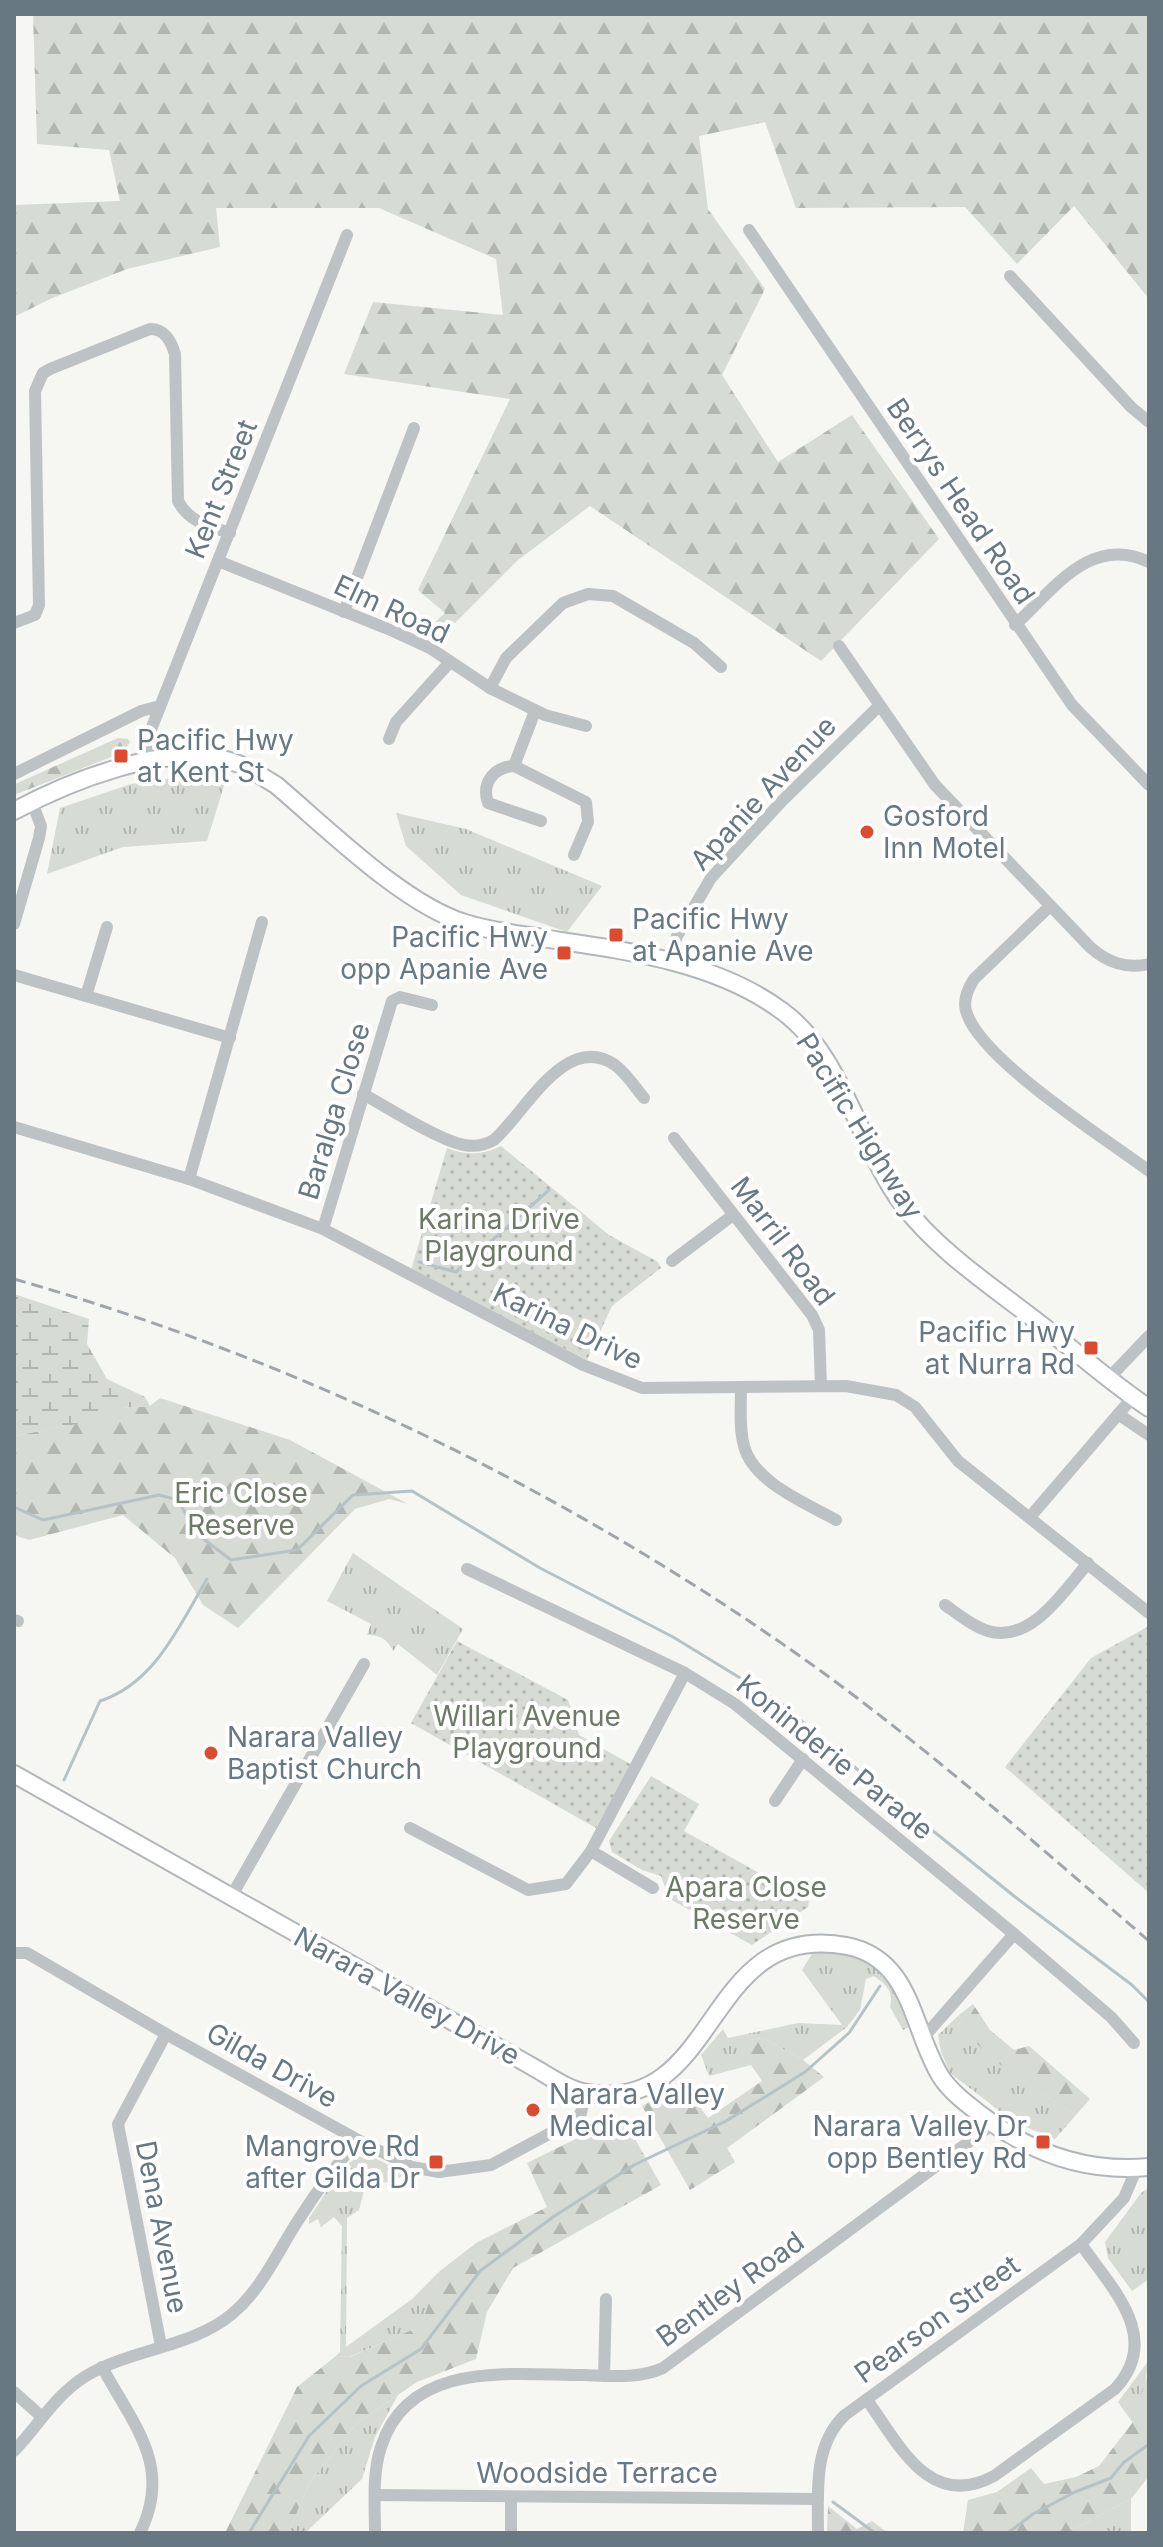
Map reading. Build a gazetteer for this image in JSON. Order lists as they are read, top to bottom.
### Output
{
  "streets": {
    "main road": ["Pacific Highway", "Narara Valley Drive"],
    "street": [
      "Kent Street",
      "Berrys Head Road",
      "Elm Road",
      "Apanie Avenue",
      "Baralga Close",
      "Marril Road",
      "Karina Drive",
      "Koninderie Parade",
      "Gilda Drive",
      "Dena Avenue",
      "Bentley Road",
      "Pearson Street",
      "Woodside Terrace"
    ]
  },
  "crossings": [
    ["Kent Street", "Elm Road"],
    ["Kent Street", "Pacific Highway"],
    ["Apanie Avenue", "Pacific Highway"],
    ["Baralga Close", "Karina Drive"],
    ["Marril Road", "Karina Drive"],
    ["Narara Valley Drive", "Gilda Drive"],
    ["Narara Valley Drive", "Bentley Road"],
    ["Narara Valley Drive", "Pearson Street"],
    ["Gilda Drive", "Dena Avenue"],
    ["Bentley Road", "Woodside Terrace"],
    ["Pearson Street", "Woodside Terrace"]
  ],
  "parks": [
    "Karina Drive Playground",
    "Eric Close Reserve",
    "Willari Avenue Playground",
    "Apara Close Reserve"
  ],
  "places": {
    "transit": [
      "Pacific Hwy at Kent St",
      "Pacific Hwy at Apanie Ave",
      "Pacific Hwy opp Apanie Ave",
      "Pacific Hwy at Nurra Rd",
      "Narara Valley Dr opp Bentley Rd",
      "Mangrove Rd after Gilda Dr"
    ],
    "other": ["Gosford Inn Motel", "Narara Valley Baptist Church", "Narara Valley Medical"]
  }
}
